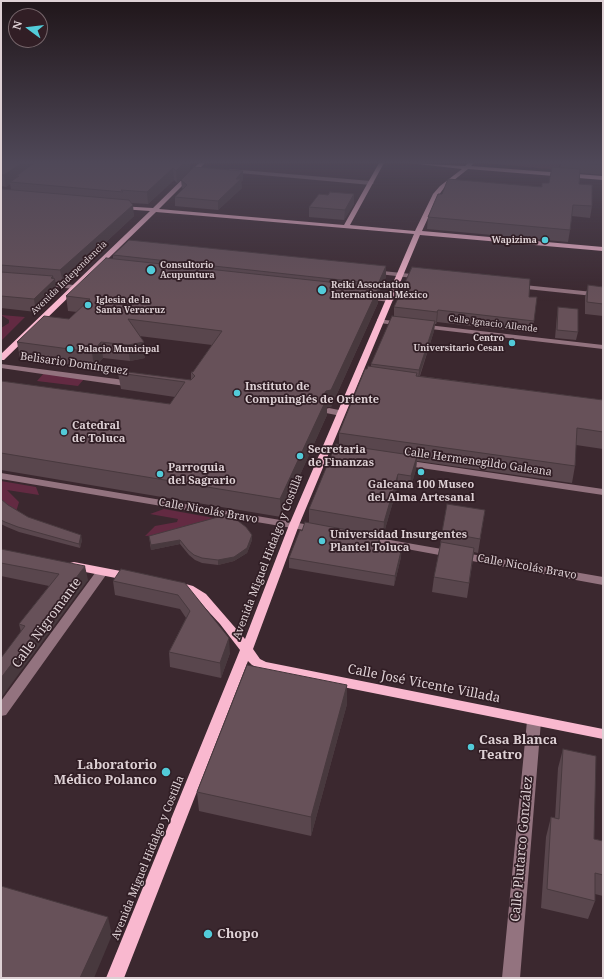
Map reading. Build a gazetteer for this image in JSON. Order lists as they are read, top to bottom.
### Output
{
  "streets": {
    "main road": ["Avenida Independencia", "Avenida Miguel Hidalgo y Costilla", "Calle José Vicente Villada"],
    "street": [
      "Calle Ignacio Allende",
      "Belisario Domínguez",
      "Calle Hermenegildo Galeana",
      "Calle Nicolás Bravo",
      "Calle Nigromante",
      "Calle Plutarco González"
    ]
  },
  "crossings": [
    ["Calle Ignacio Allende", "Avenida Miguel Hidalgo y Costilla"],
    ["Calle Nicolás Bravo", "Avenida Miguel Hidalgo y Costilla"],
    ["Avenida Miguel Hidalgo y Costilla", "Calle José Vicente Villada"],
    ["Calle José Vicente Villada", "Calle Plutarco González"]
  ],
  "places": [
    "Wapizima",
    "Consultorio Acupuntura",
    "Reiki Association International México",
    "Iglesia de la Santa Veracruz",
    "Centro Universitario Cesan",
    "Palacio Municipal",
    "Instituto de Compuinglés de Oriente",
    "Catedral de Toluca",
    "Secretaria de Finanzas",
    "Galeana 100 Museo del Alma Artesanal",
    "Parroquia del Sagrario",
    "Universidad Insurgentes Plantel Toluca",
    "Casa Blanca Teatro",
    "Laboratorio Médico Polanco",
    "Chopo"
  ],
  "north": "left"
}
